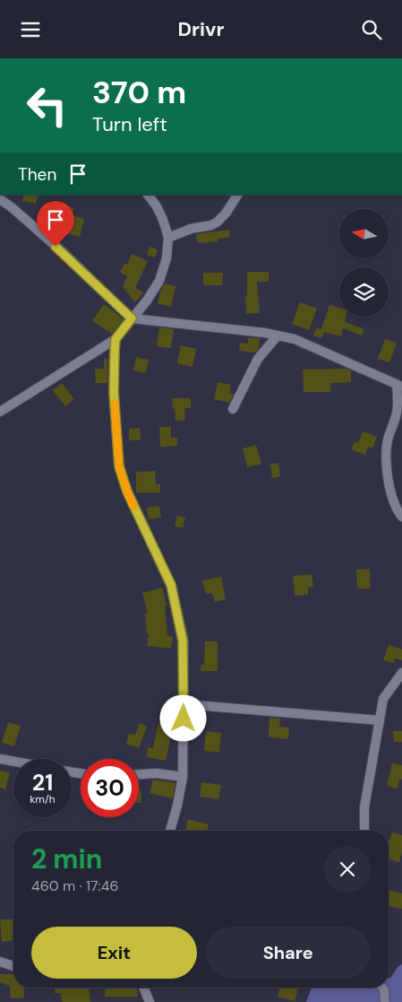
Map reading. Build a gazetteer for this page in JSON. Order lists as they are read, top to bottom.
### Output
{
  "north": "left",
  "page": {
    "header": "Drivr",
    "turn": ["370 m", "Turn left"],
    "then": "Then",
    "speed": "21 km/h",
    "limit": "30",
    "heading": ["2 min", "460 m · 17:46"],
    "buttons": ["Exit", "Share"]
  }
}
